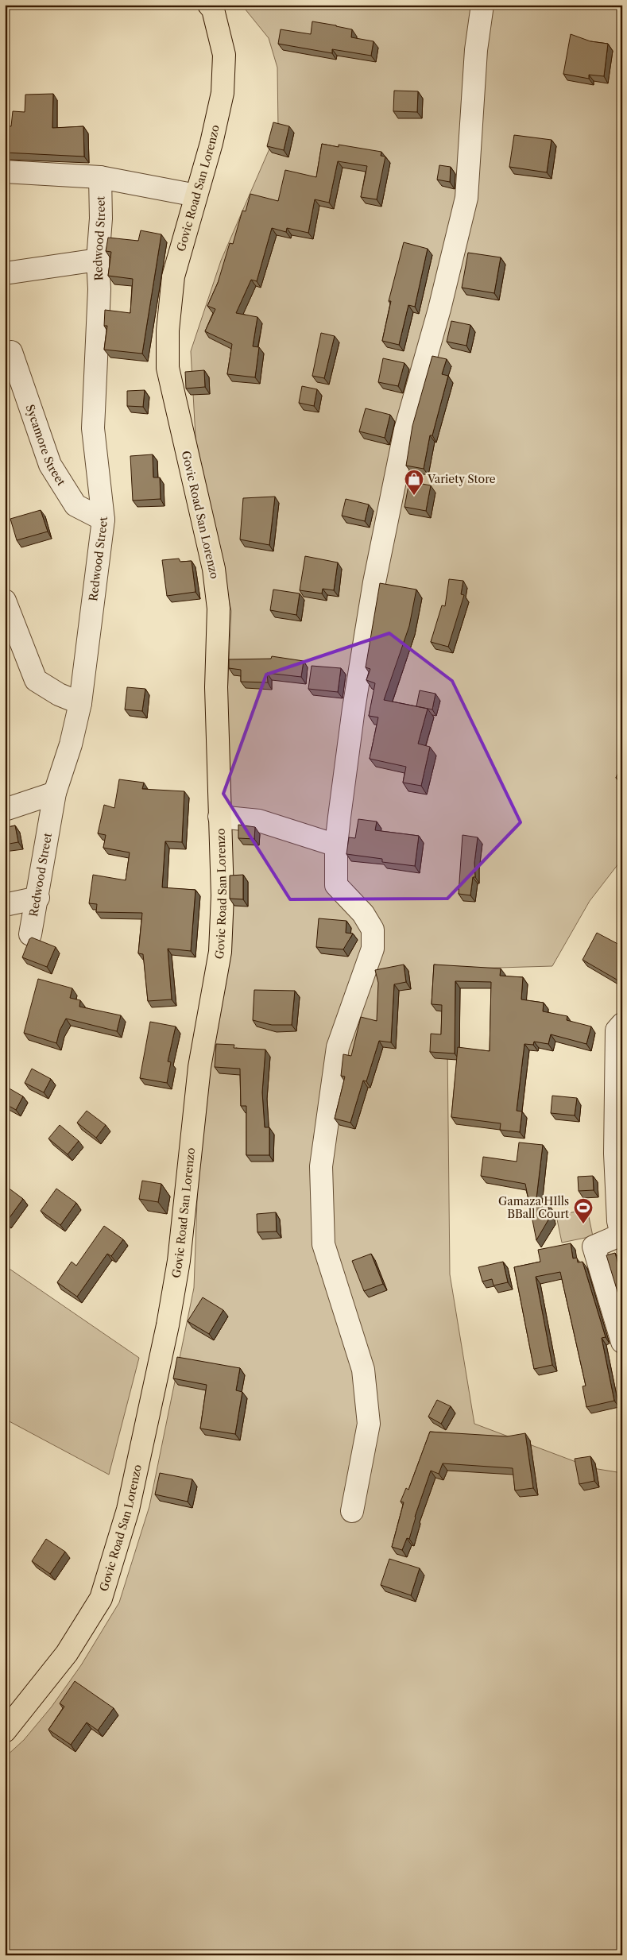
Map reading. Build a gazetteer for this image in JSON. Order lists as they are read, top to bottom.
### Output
{
  "streets": {
    "main road": ["Govic Road San Lorenzo"],
    "street": ["Redwood Street", "Sycamore Street"]
  },
  "crossings": [
    ["Redwood Street", "Sycamore Street"]
  ],
  "places": {
    "shop": ["Variety Store"],
    "sports": ["Gamaza HIlls BBall Court"]
  }
}
